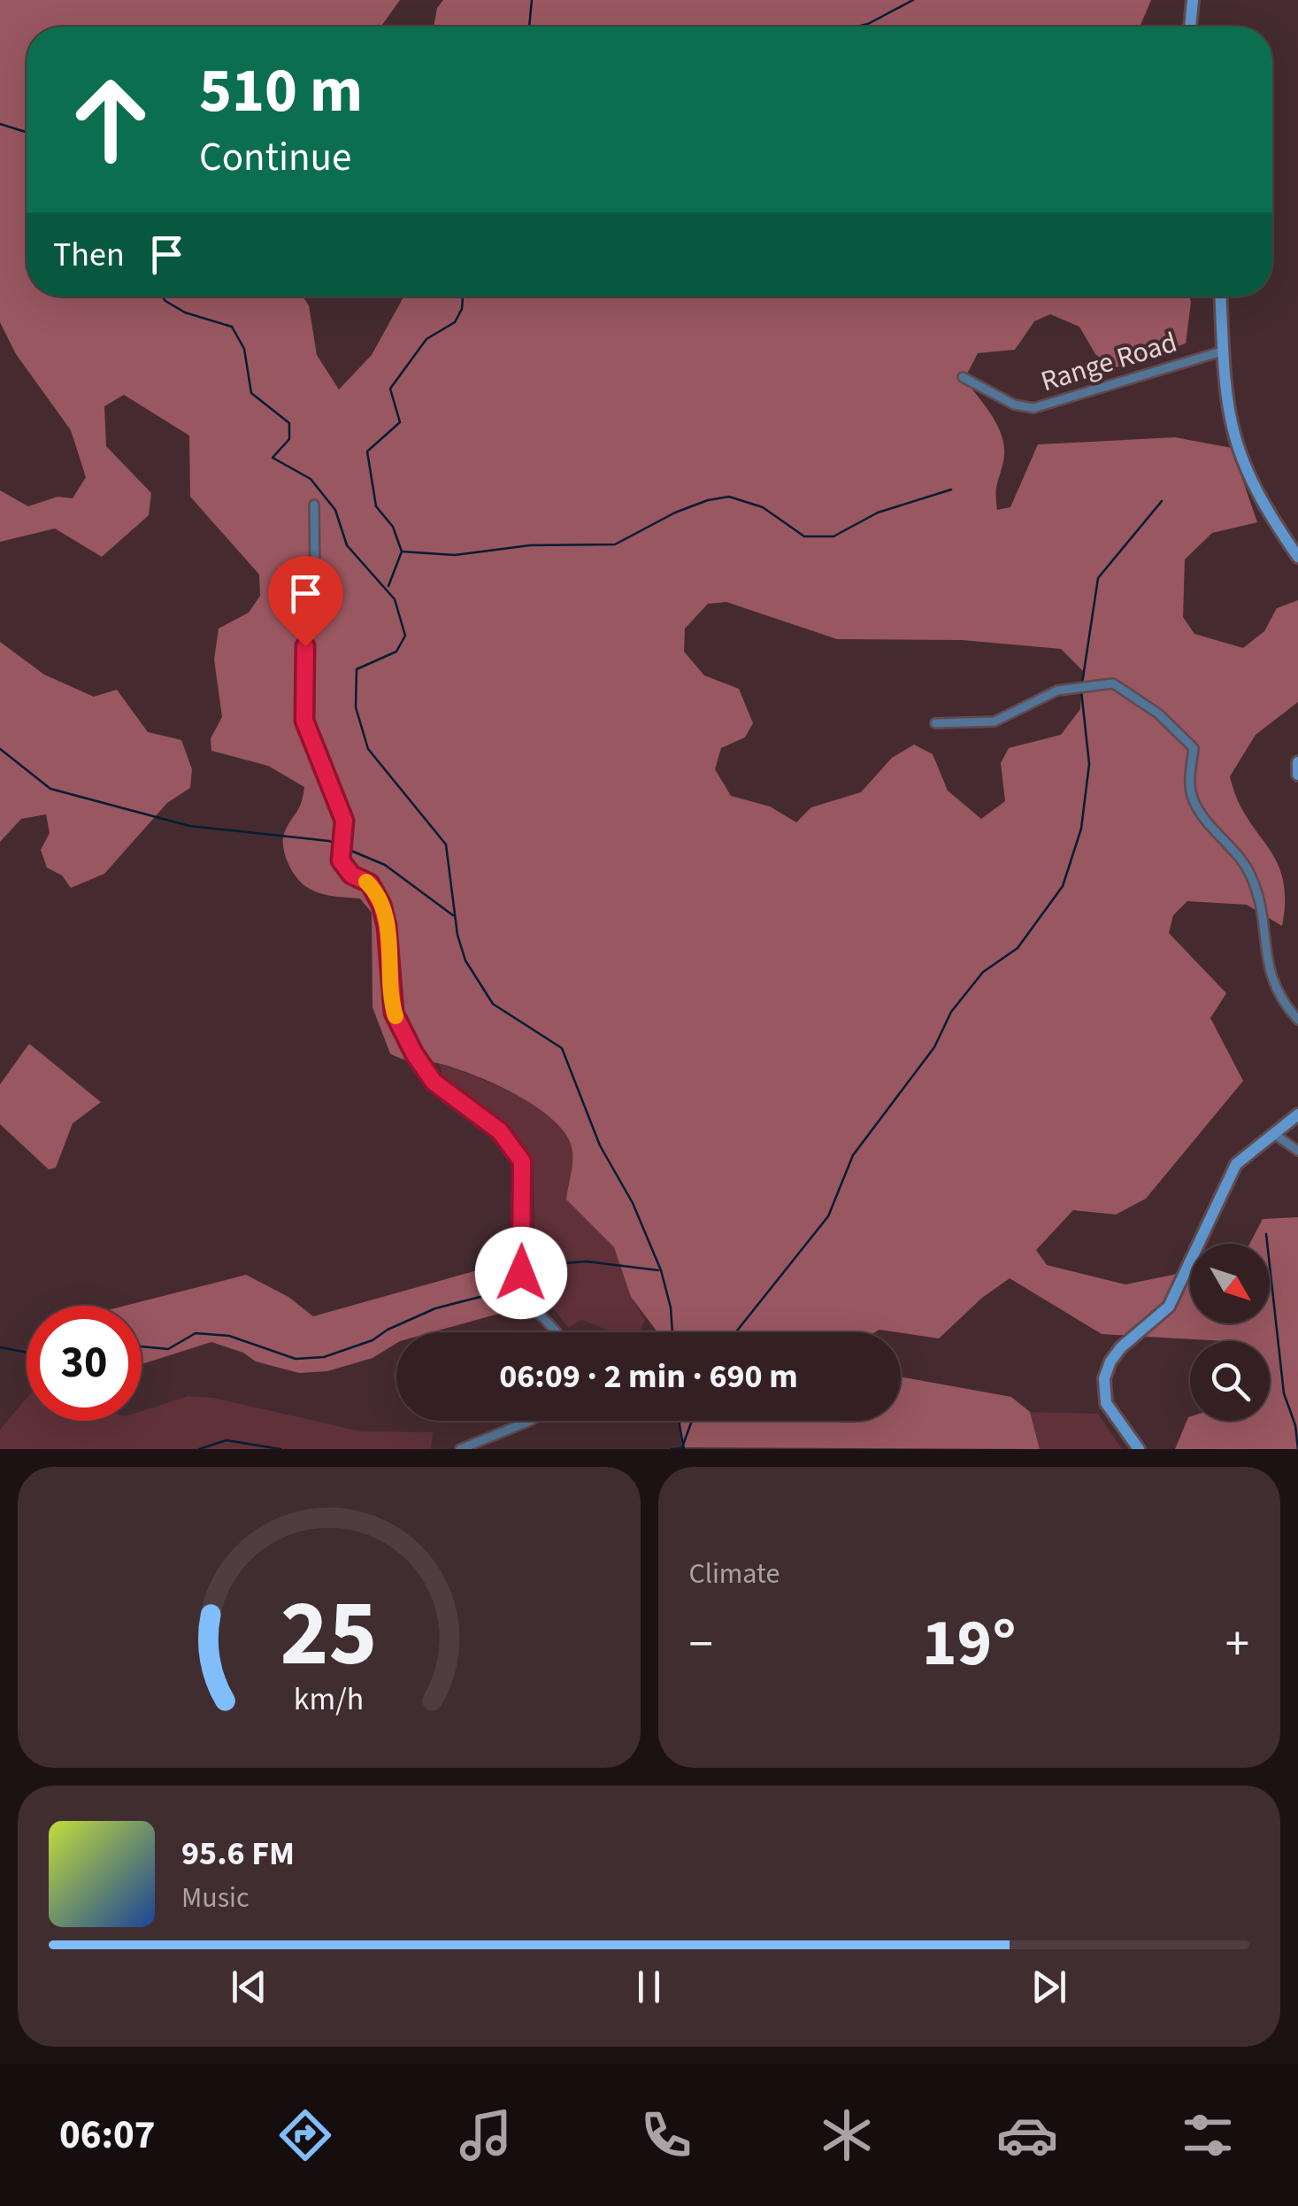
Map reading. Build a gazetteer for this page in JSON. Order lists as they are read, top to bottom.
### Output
{
  "streets": {
    "street": ["Range Road"]
  },
  "north": "bottom right",
  "page": {
    "turn": ["510 m", "Continue"],
    "then": "Then",
    "limit": "30",
    "trip": "06:09 · 2 min · 690 m",
    "tile": "Climate",
    "heat": ["−", "19°", "+"],
    "song": ["95.6 FM", "Music"],
    "tabs": "06:07",
    "gauge": ["25", "km/h"]
  }
}
